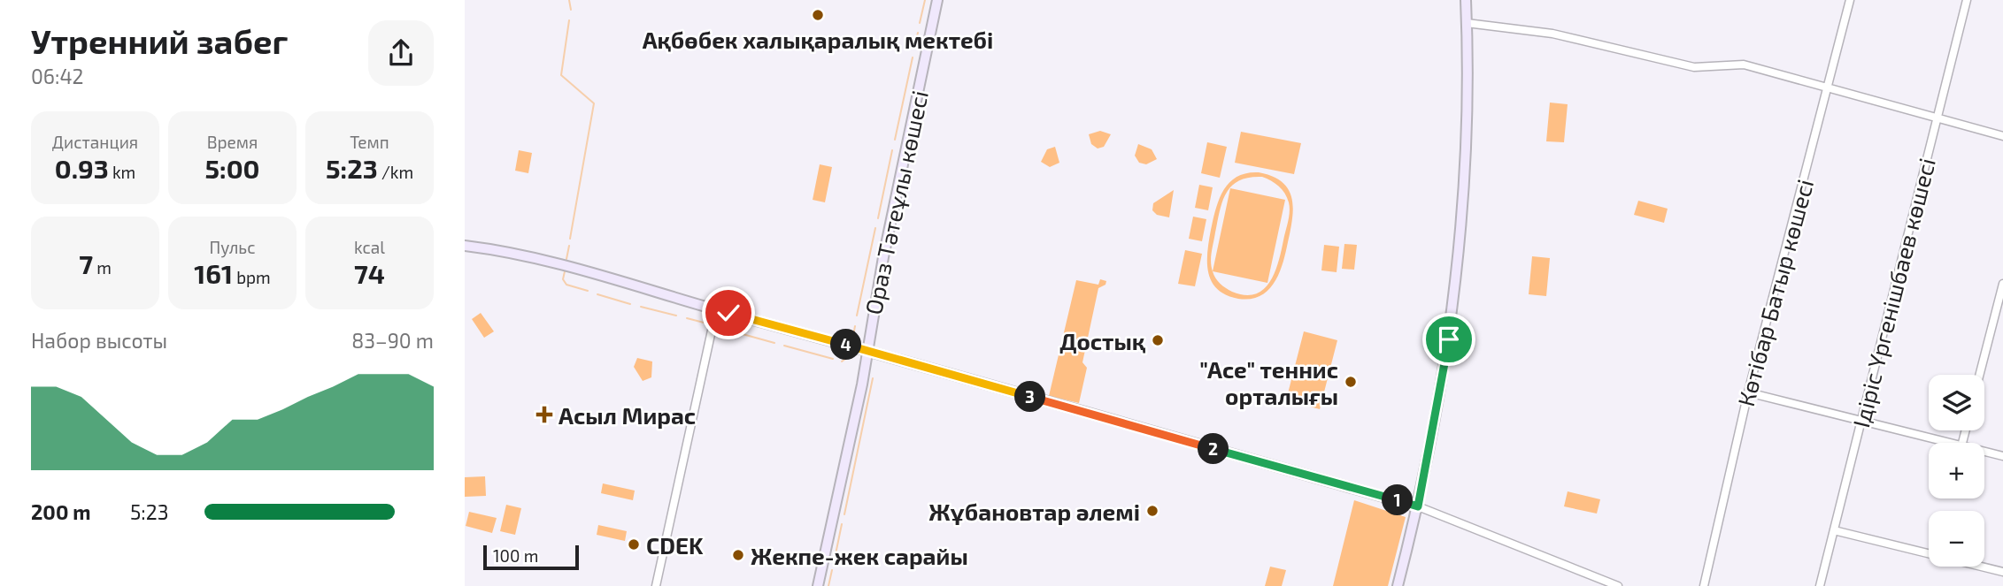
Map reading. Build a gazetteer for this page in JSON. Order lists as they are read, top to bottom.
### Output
{
  "streets": {
    "street": ["Ораз Тәтеұлы көшесі", "Көтібар Батыр көшесі", "Ідіріс Үргенішбаев көшесі"]
  },
  "places": {
    "other": [
      "Ақбөбек халықаралық мектебі",
      "Достық",
      "\"Ace\" теннис орталығы",
      "Жұбановтар әлемі",
      "CDEK",
      "Жекпе-жек сарайы"
    ],
    "health": ["Асыл Мирас"]
  },
  "scale_bar": "100 m",
  "page": {
    "heading": ["Утренний забег", "06:42"],
    "stats": [
      ["Дистанция", "0.93 km"],
      ["Время", "5:00"],
      ["Темп", "5:23 /km"],
      ["7 m"],
      ["Пульс", "161 bpm"],
      ["kcal", "74"]
    ],
    "chart": ["Набор высоты", "83–90 m"],
    "pins": [
      "4",
      "3",
      "2",
      "1"
    ],
    "map_buttons": ["+", "−"],
    "list": [
      {
        "name": "200 m",
        "note": "5:23"
      }
    ],
    "scale": "100 m"
  }
}
